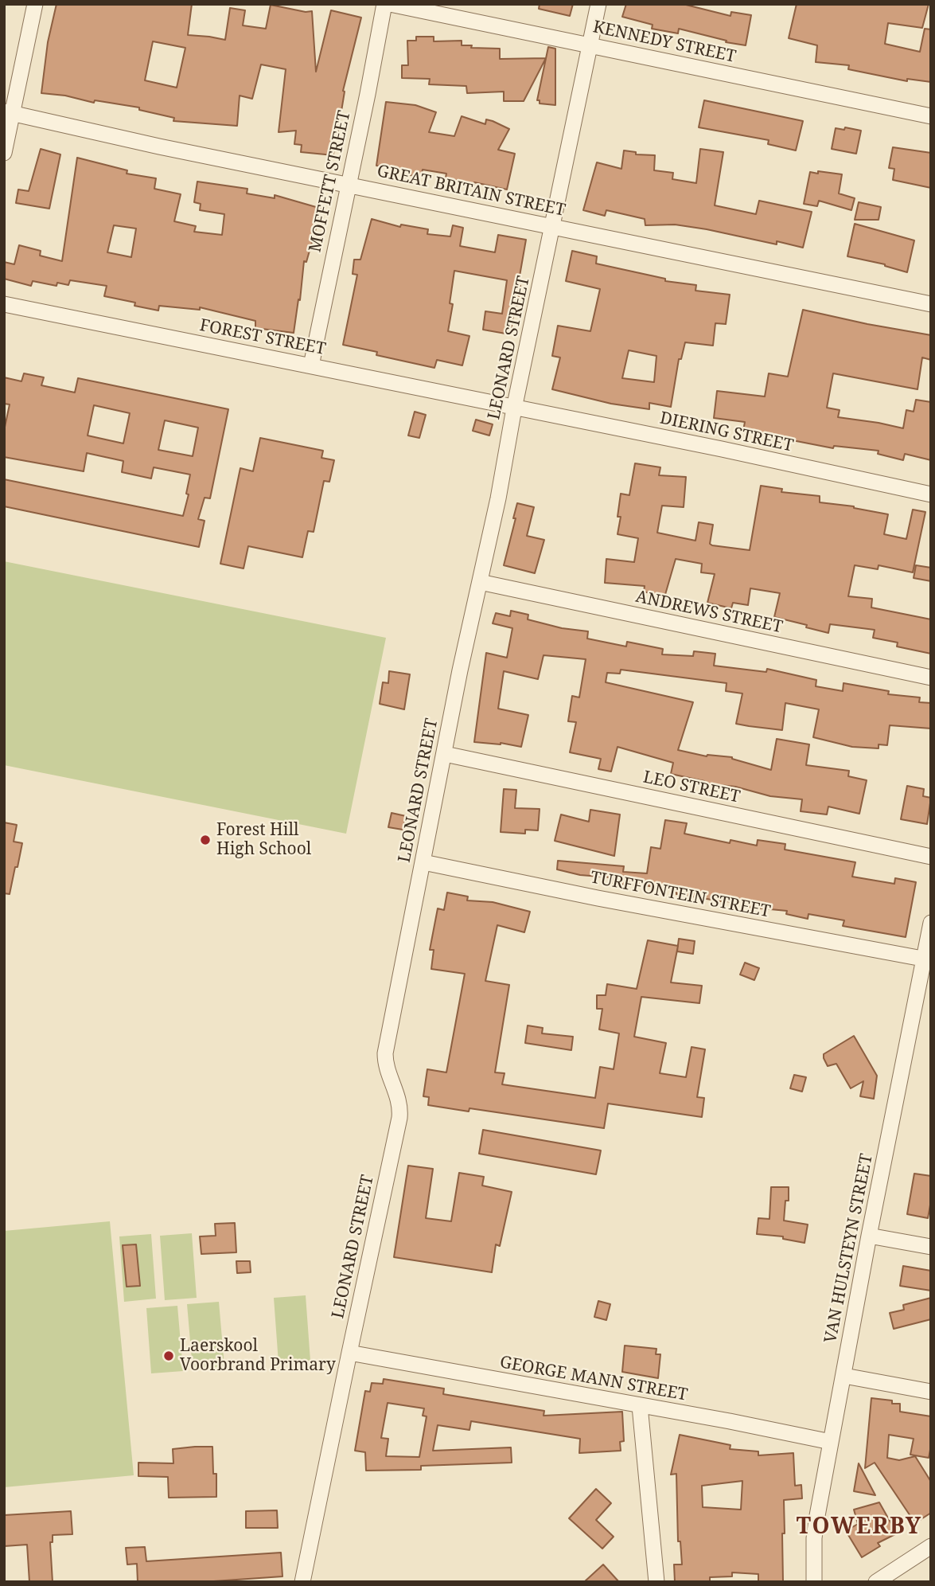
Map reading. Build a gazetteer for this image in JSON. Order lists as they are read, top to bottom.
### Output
{
  "streets": {
    "street": [
      "KENNEDY STREET",
      "MOFFETT STREET",
      "GREAT BRITAIN STREET",
      "FOREST STREET",
      "LEONARD STREET",
      "DIERING STREET",
      "ANDREWS STREET",
      "LEO STREET",
      "TURFFONTEIN STREET",
      "VAN HULSTEYN STREET",
      "GEORGE MANN STREET"
    ]
  },
  "crossings": [
    ["KENNEDY STREET", "LEONARD STREET"],
    ["MOFFETT STREET", "GREAT BRITAIN STREET"],
    ["MOFFETT STREET", "FOREST STREET"],
    ["GREAT BRITAIN STREET", "LEONARD STREET"],
    ["FOREST STREET", "LEONARD STREET"],
    ["FOREST STREET", "DIERING STREET"],
    ["LEONARD STREET", "DIERING STREET"],
    ["LEONARD STREET", "ANDREWS STREET"],
    ["LEONARD STREET", "LEO STREET"],
    ["LEONARD STREET", "TURFFONTEIN STREET"],
    ["LEONARD STREET", "GEORGE MANN STREET"],
    ["TURFFONTEIN STREET", "VAN HULSTEYN STREET"],
    ["VAN HULSTEYN STREET", "GEORGE MANN STREET"]
  ],
  "districts": ["TOWERBY"],
  "places": ["Forest Hill High School", "Laerskool Voorbrand Primary"]
}
